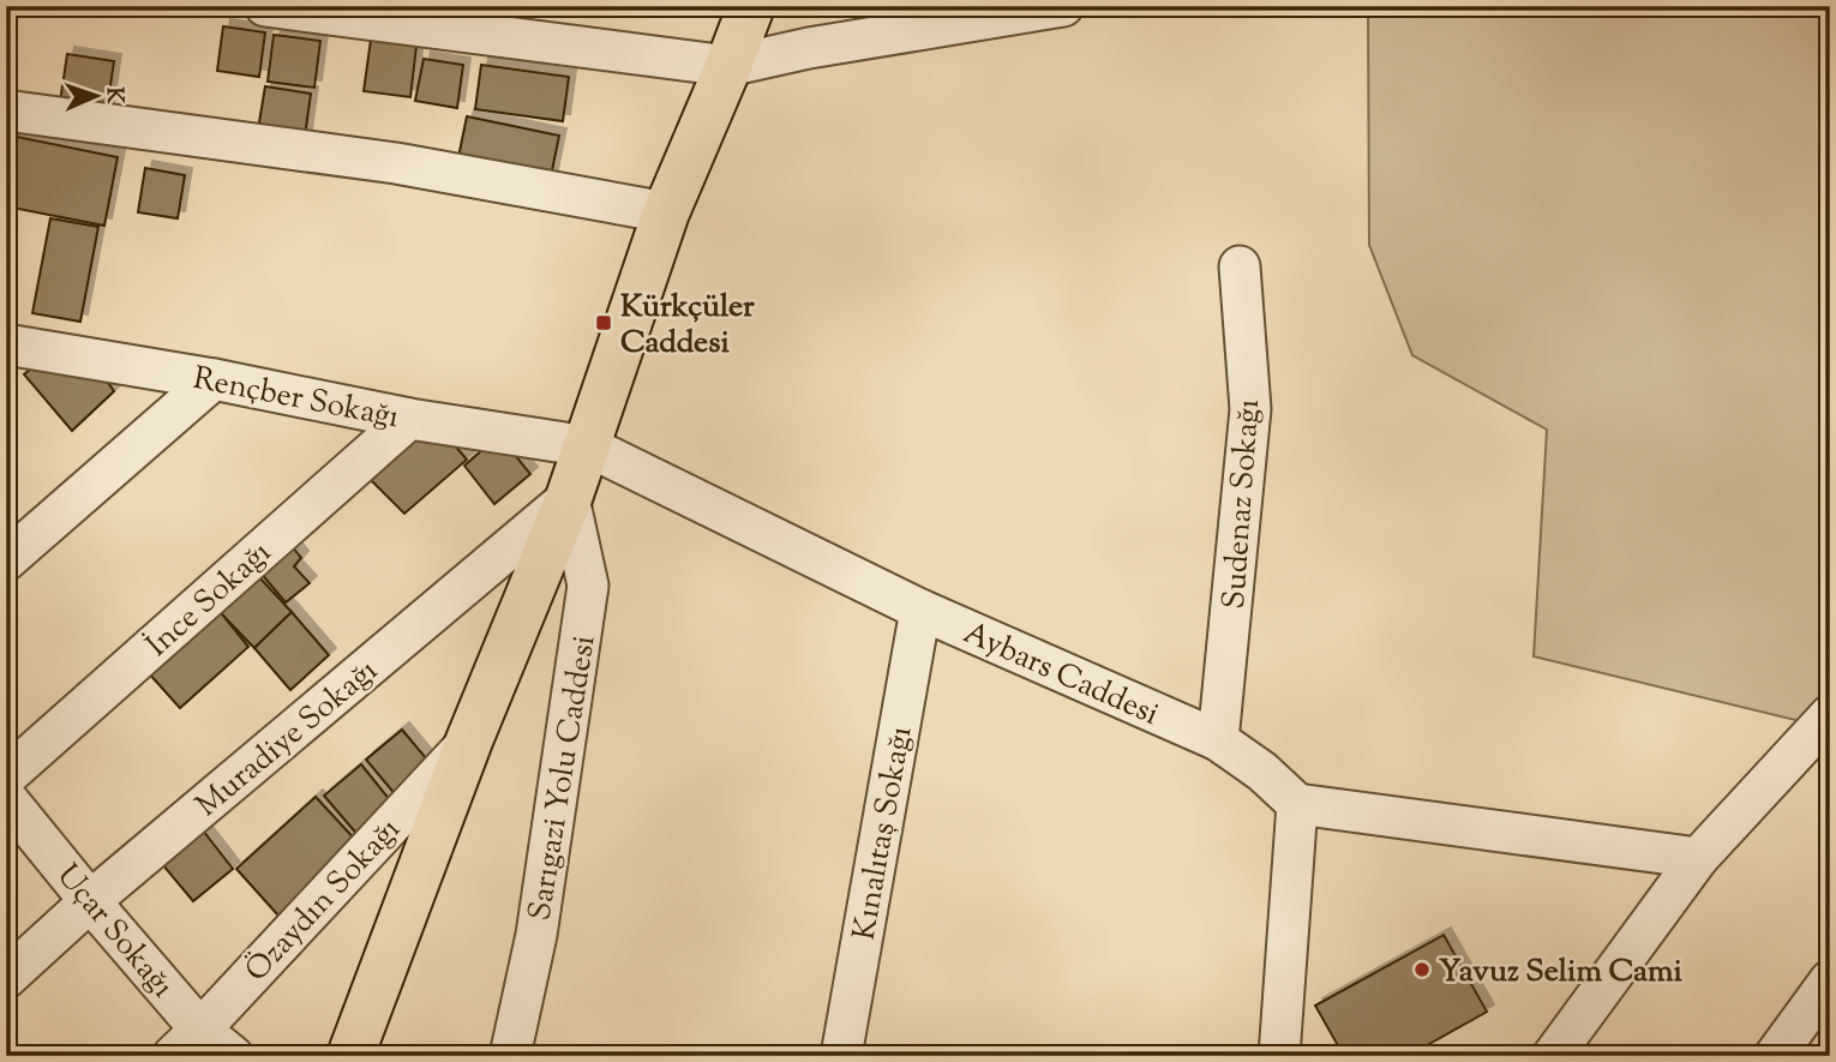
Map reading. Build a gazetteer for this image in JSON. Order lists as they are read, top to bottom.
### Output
{
  "streets": {
    "street": [
      "Rençber Sokağı",
      "Sudenaz Sokağı",
      "İnce Sokağı",
      "Aybars Caddesi",
      "Muradiye Sokağı",
      "Sarıgazi Yolu Caddesi",
      "Kınalıtaş Sokağı",
      "Özaydın Sokağı",
      "Uçar Sokağı"
    ]
  },
  "crossings": [
    ["Rençber Sokağı", "İnce Sokağı"],
    ["Rençber Sokağı", "Aybars Caddesi"],
    ["Sudenaz Sokağı", "Aybars Caddesi"],
    ["Aybars Caddesi", "Kınalıtaş Sokağı"],
    ["Muradiye Sokağı", "Sarıgazi Yolu Caddesi"],
    ["Muradiye Sokağı", "Uçar Sokağı"],
    ["Özaydın Sokağı", "Uçar Sokağı"]
  ],
  "places": {
    "transit": ["Kürkçüler Caddesi"],
    "other": ["Yavuz Selim Cami"]
  },
  "north": "right"
}
